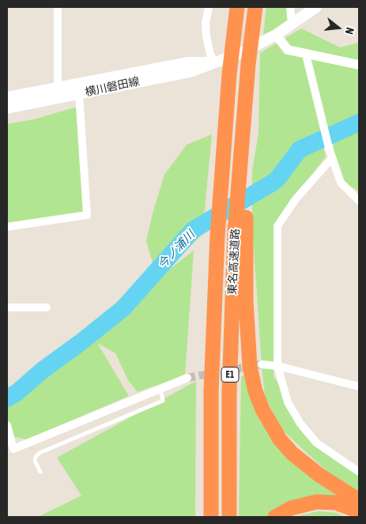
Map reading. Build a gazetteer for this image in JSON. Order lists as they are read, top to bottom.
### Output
{
  "streets": {
    "highway": ["東名高速道路", "E1"],
    "main road": ["横川磐田線"]
  },
  "water": ["今ノ浦川"],
  "north": "right"
}
